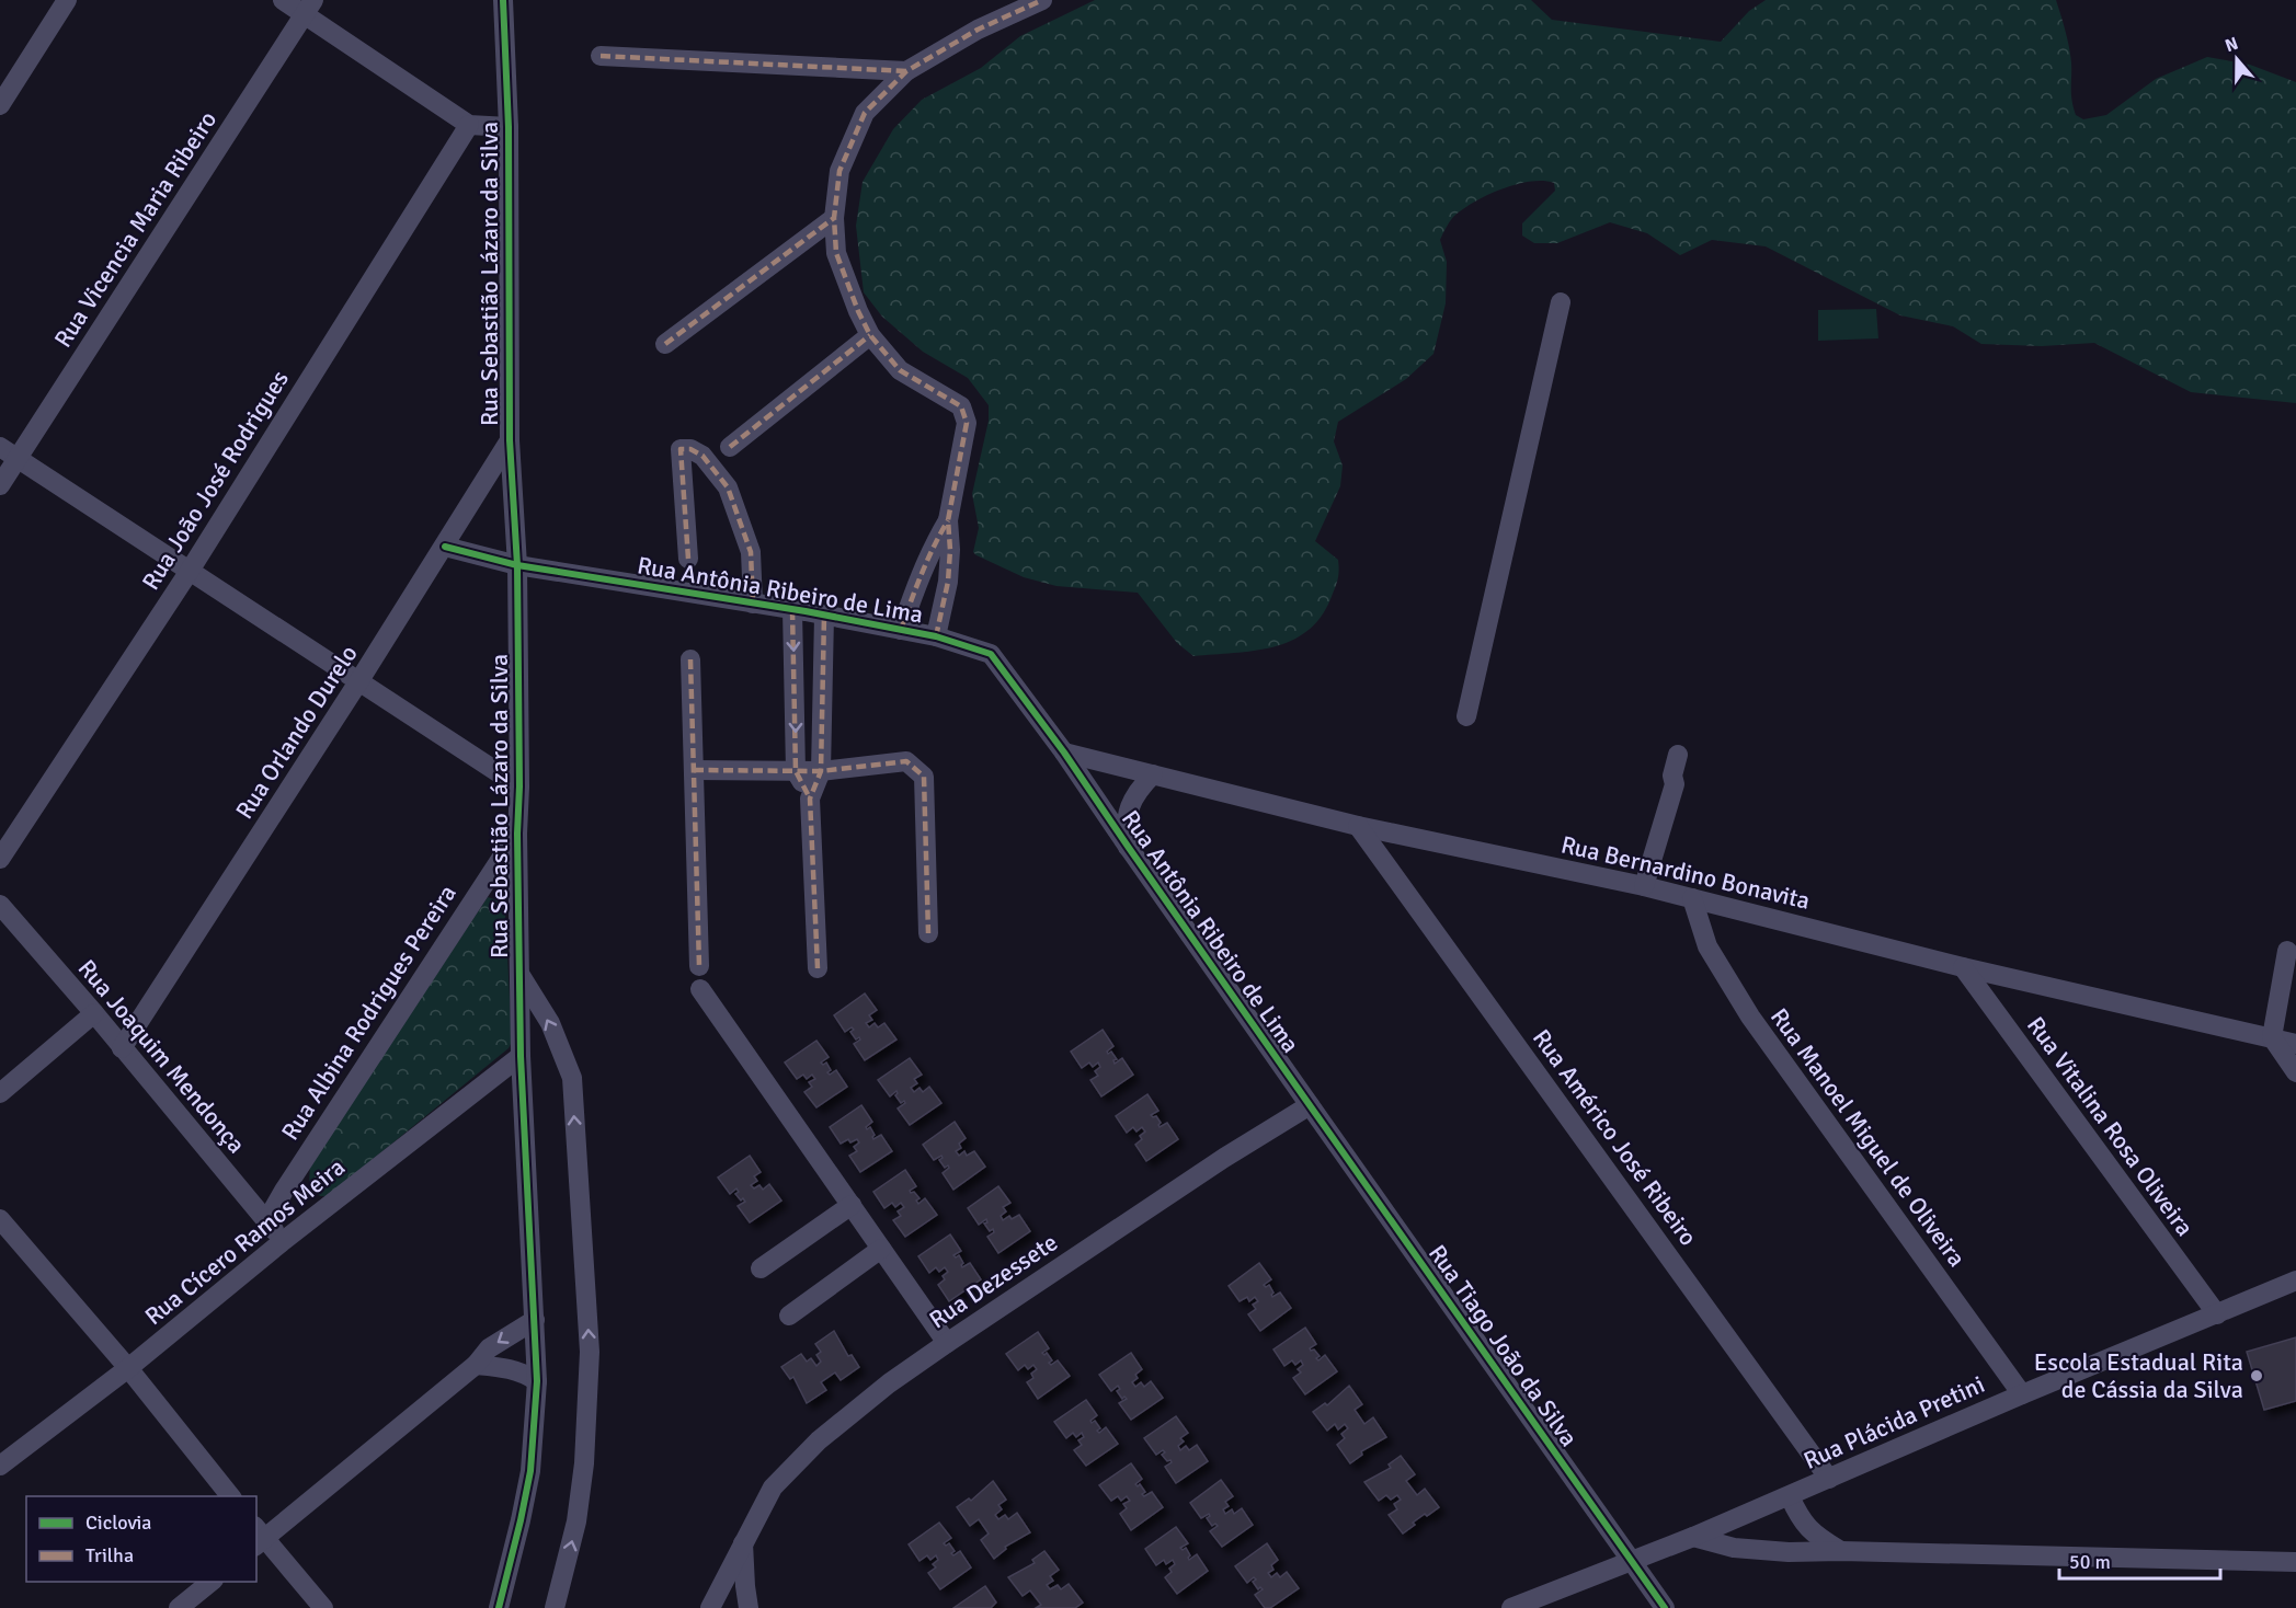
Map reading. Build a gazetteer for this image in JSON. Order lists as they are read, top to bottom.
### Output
{
  "streets": {
    "street": [
      "Rua Vicencia Maria Ribeiro",
      "Rua Sebastião Lázaro da Silva",
      "Rua João José Rodrigues",
      "Rua Antônia Ribeiro de Lima",
      "Rua Orlando Durelo",
      "Rua Bernardino Bonavita",
      "Rua Albina Rodrigues Pereira",
      "Rua Joaquim Mendonça",
      "Rua Vitalina Rosa Oliveira",
      "Rua Américo José Ribeiro",
      "Rua Manoel Miguel de Oliveira",
      "Rua Cícero Ramos Meira",
      "Rua Dezessete",
      "Rua Tiago João da Silva",
      "Rua Plácida Pretini"
    ]
  },
  "crossings": [
    ["Rua Sebastião Lázaro da Silva", "Rua Antônia Ribeiro de Lima"],
    ["Rua Sebastião Lázaro da Silva", "Rua Orlando Durelo"],
    ["Rua Sebastião Lázaro da Silva", "Rua Albina Rodrigues Pereira"],
    ["Rua Sebastião Lázaro da Silva", "Rua Cícero Ramos Meira"],
    ["Rua Antônia Ribeiro de Lima", "Rua Orlando Durelo"],
    ["Rua Antônia Ribeiro de Lima", "Rua Bernardino Bonavita"],
    ["Rua Antônia Ribeiro de Lima", "Rua Dezessete"],
    ["Rua Antônia Ribeiro de Lima", "Rua Tiago João da Silva"],
    ["Rua Orlando Durelo", "Rua Joaquim Mendonça"],
    ["Rua Bernardino Bonavita", "Rua Vitalina Rosa Oliveira"],
    ["Rua Bernardino Bonavita", "Rua Américo José Ribeiro"],
    ["Rua Bernardino Bonavita", "Rua Manoel Miguel de Oliveira"],
    ["Rua Albina Rodrigues Pereira", "Rua Joaquim Mendonça"],
    ["Rua Joaquim Mendonça", "Rua Cícero Ramos Meira"],
    ["Rua Vitalina Rosa Oliveira", "Rua Plácida Pretini"],
    ["Rua Américo José Ribeiro", "Rua Plácida Pretini"],
    ["Rua Manoel Miguel de Oliveira", "Rua Plácida Pretini"],
    ["Rua Dezessete", "Rua Tiago João da Silva"],
    ["Rua Tiago João da Silva", "Rua Plácida Pretini"]
  ],
  "places": ["Escola Estadual Rita de Cássia da Silva"],
  "legend": ["Ciclovia", "Trilha"],
  "scale_bar": "50 m",
  "north": "top"
}
